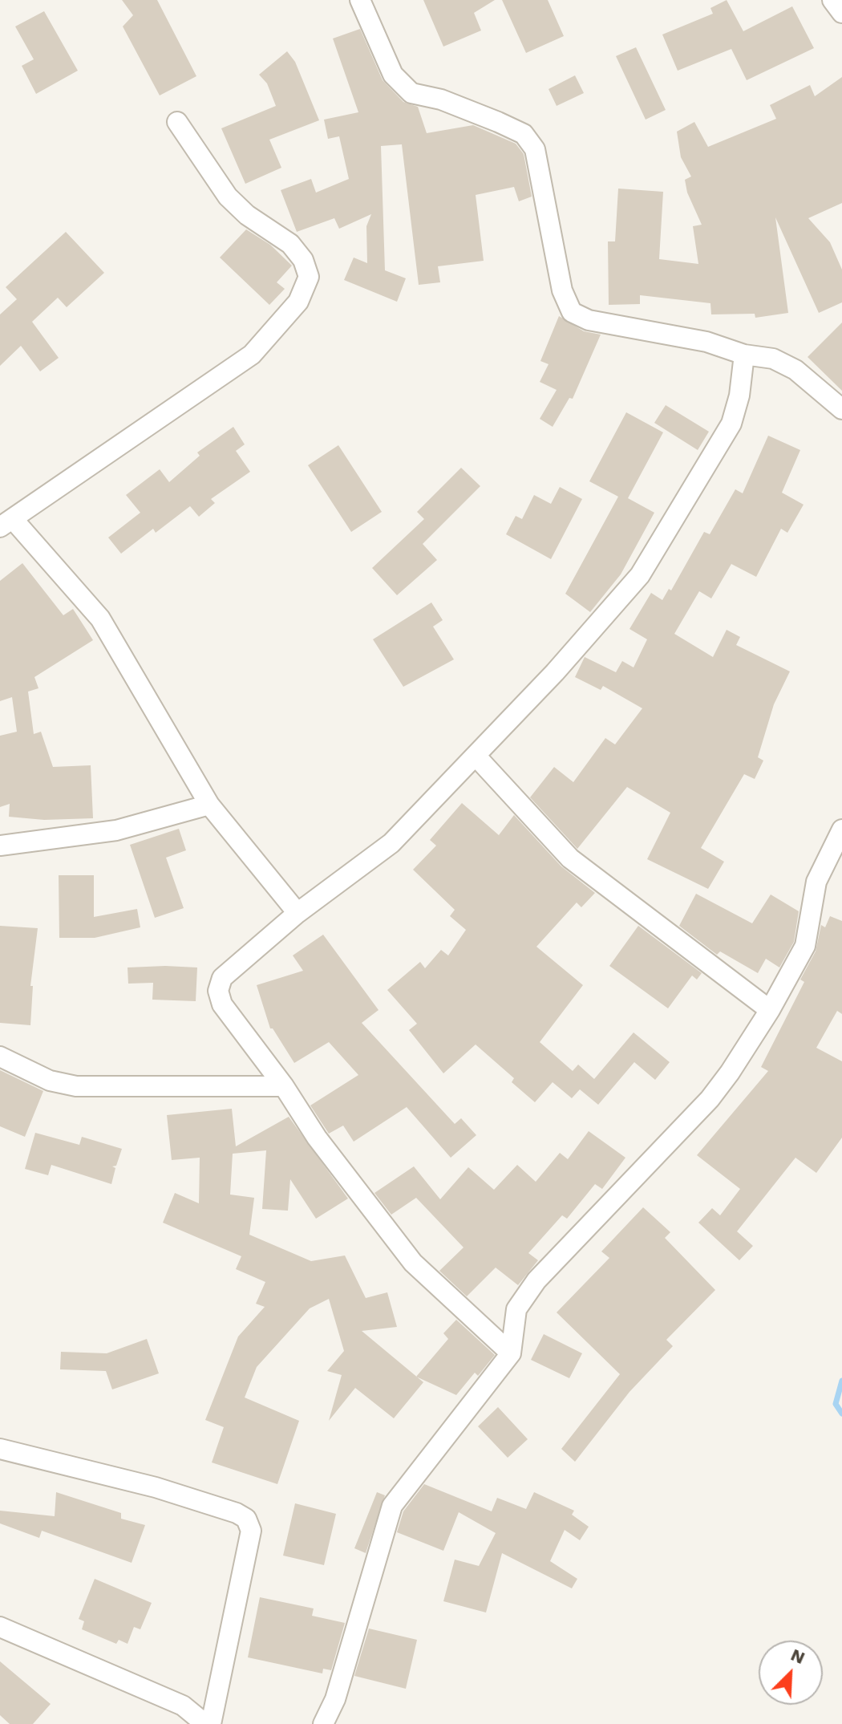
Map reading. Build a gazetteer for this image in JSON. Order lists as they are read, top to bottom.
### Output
{
  "north": "top right"
}
